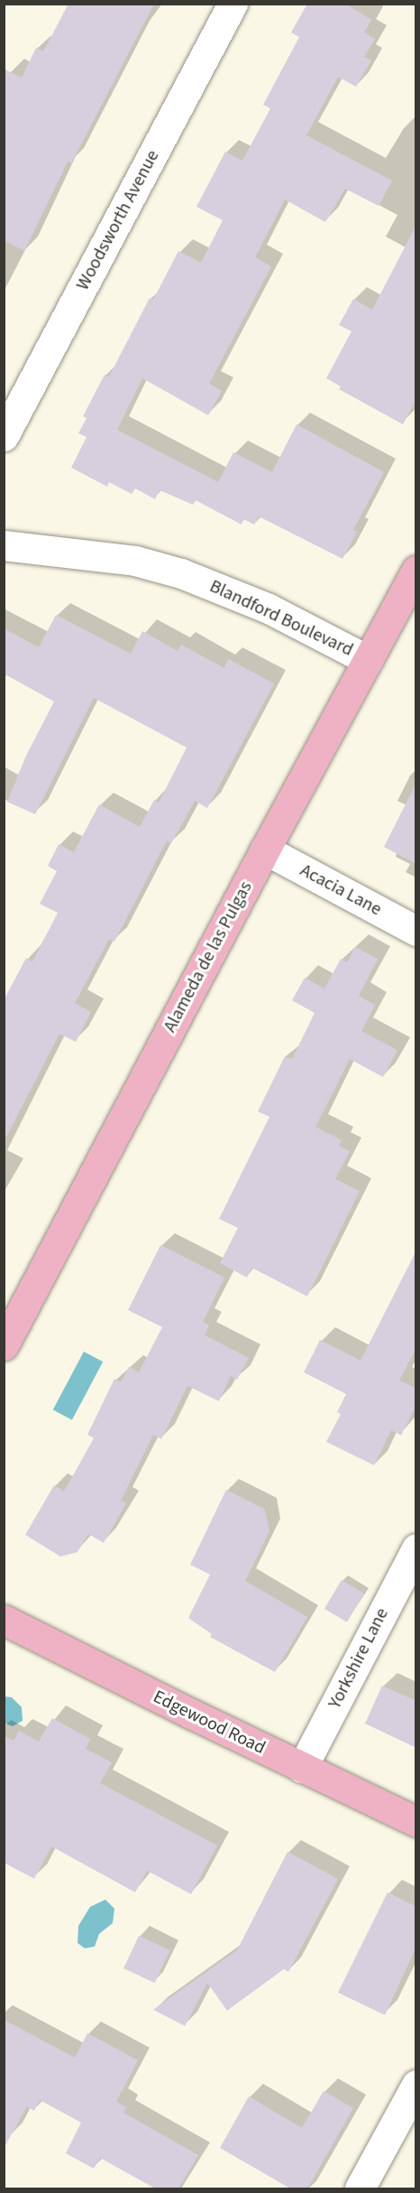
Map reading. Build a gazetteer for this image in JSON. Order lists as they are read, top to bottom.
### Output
{
  "streets": {
    "main road": ["Alameda de las Pulgas", "Edgewood Road"],
    "street": [
      "Woodsworth Avenue",
      "Blandford Boulevard",
      "Acacia Lane",
      "Yorkshire Lane"
    ]
  },
  "crossings": [
    ["Blandford Boulevard", "Alameda de las Pulgas"],
    ["Acacia Lane", "Alameda de las Pulgas"],
    ["Yorkshire Lane", "Edgewood Road"]
  ]
}
